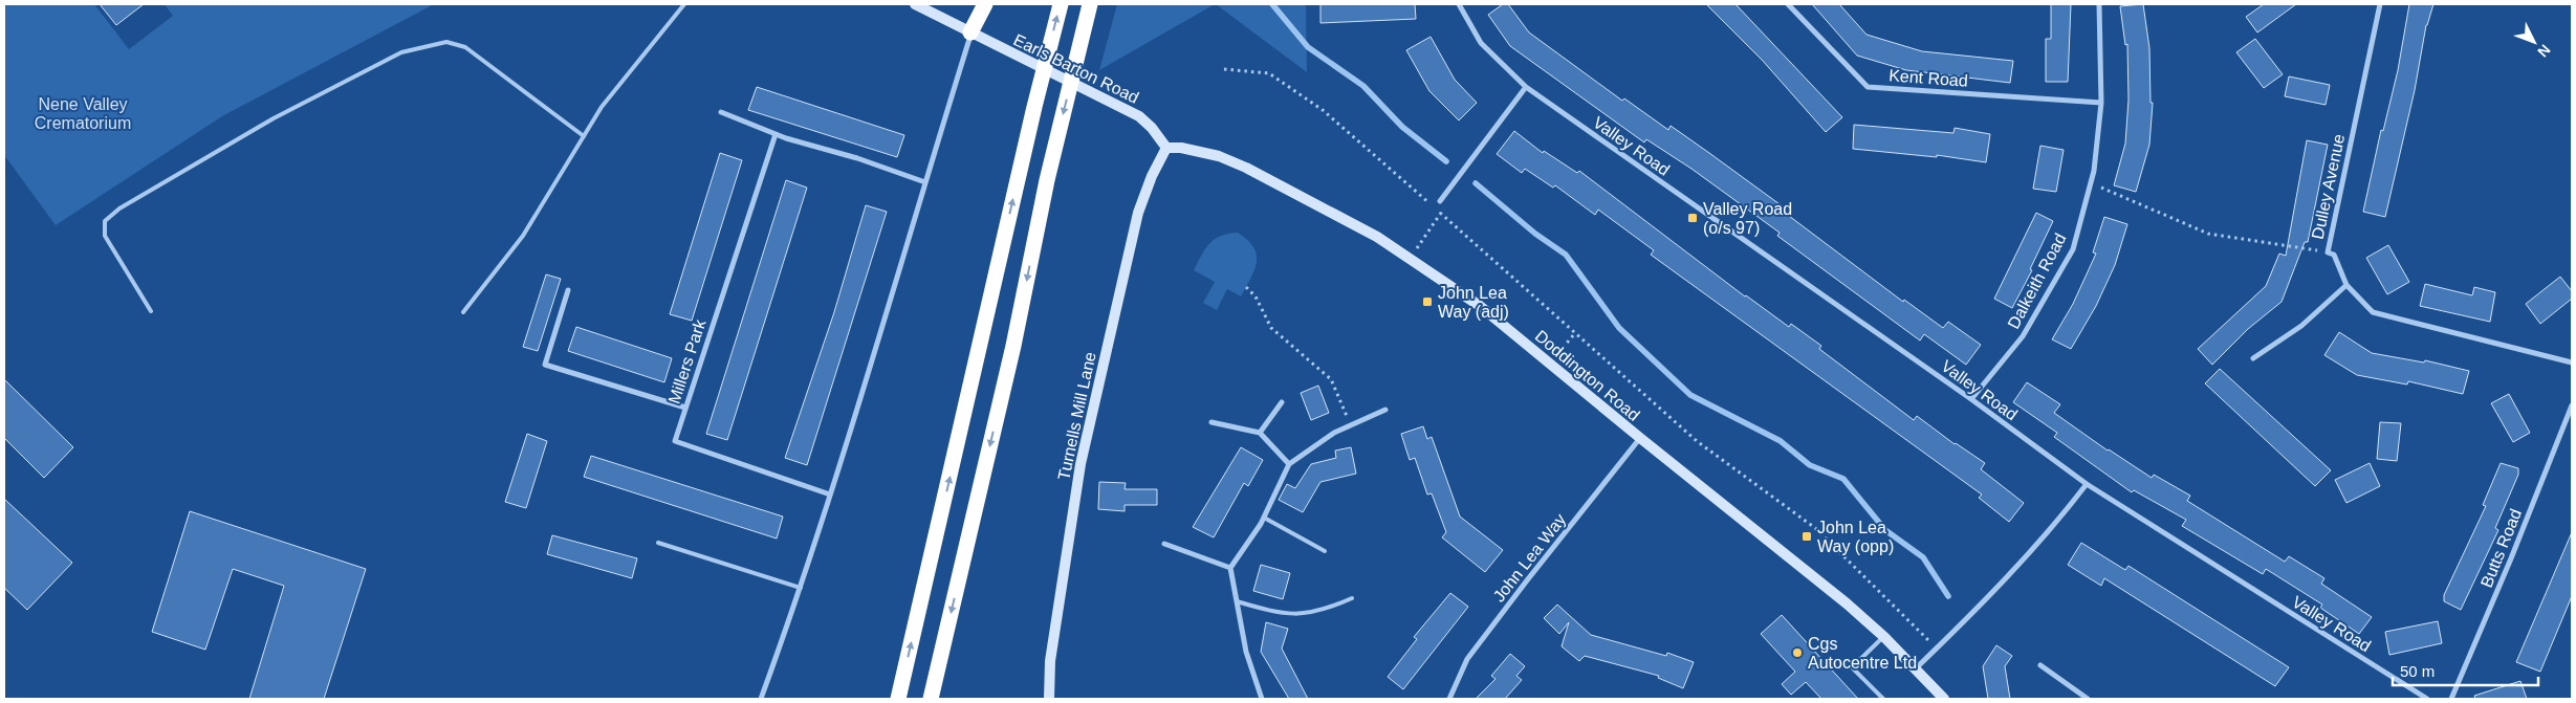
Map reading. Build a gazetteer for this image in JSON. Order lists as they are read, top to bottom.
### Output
{
  "streets": {
    "street": [
      "Earls Barton Road",
      "Kent Road",
      "Valley Road",
      "Dulley Avenue",
      "Dalkeith Road",
      "Millers Park",
      "Doddington Road",
      "Turnells Mill Lane",
      "Butts Road",
      "John Lea Way"
    ]
  },
  "crossings": [
    ["Earls Barton Road", "Doddington Road"],
    ["Earls Barton Road", "Turnells Mill Lane"],
    ["Kent Road", "Dalkeith Road"],
    ["Valley Road", "Dalkeith Road"],
    ["Doddington Road", "Turnells Mill Lane"],
    ["Doddington Road", "John Lea Way"]
  ],
  "parks": ["Nene Valley Crematorium"],
  "places": {
    "transit": ["Valley Road (o/s 97)", "John Lea Way (adj)", "John Lea Way (opp)"],
    "other": ["Cgs Autocentre Ltd"]
  },
  "scale_bar": "50 m",
  "north": "bottom right"
}
